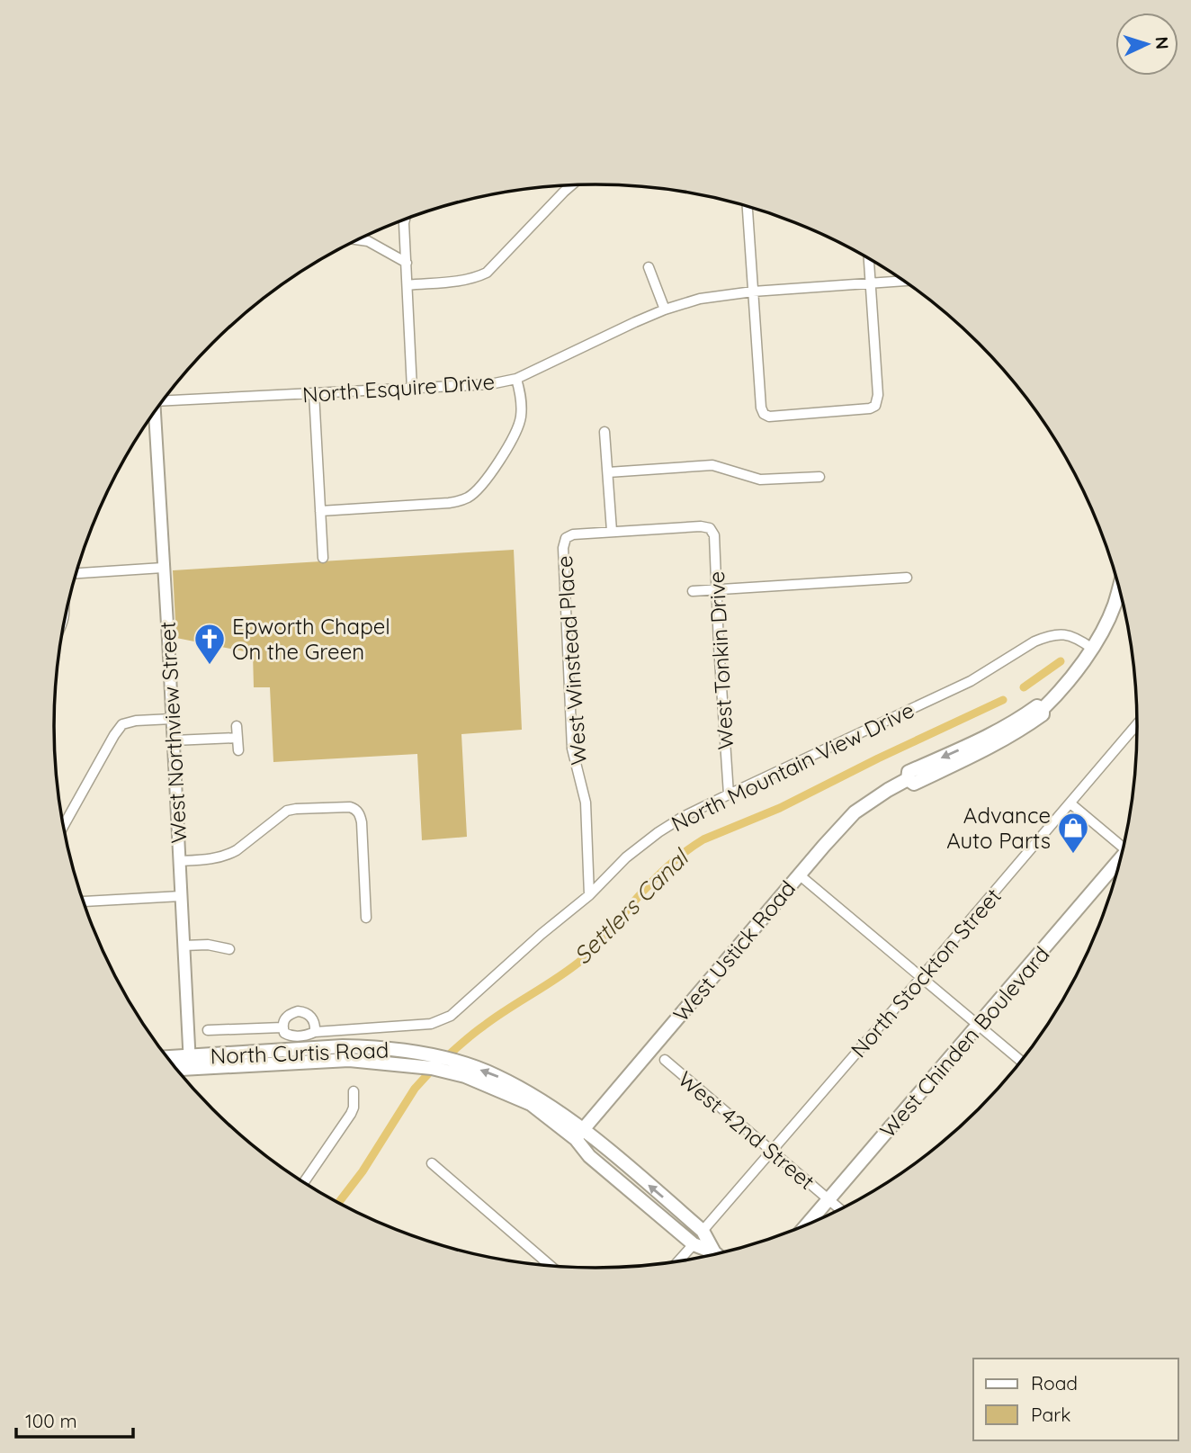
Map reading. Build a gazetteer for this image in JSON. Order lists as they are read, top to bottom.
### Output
{
  "streets": {
    "main road": ["West Ustick Road", "West Chinden Boulevard", "North Curtis Road"],
    "street": [
      "North Esquire Drive",
      "West Winstead Place",
      "West Tonkin Drive",
      "West Northview Street",
      "North Mountain View Drive",
      "North Stockton Street",
      "West 42nd Street"
    ]
  },
  "crossings": [
    ["West Winstead Place", "West Tonkin Drive"],
    ["West Winstead Place", "North Mountain View Drive"],
    ["West Tonkin Drive", "North Mountain View Drive"],
    ["West Northview Street", "North Curtis Road"],
    ["North Mountain View Drive", "West Ustick Road"],
    ["North Mountain View Drive", "North Curtis Road"],
    ["West Ustick Road", "North Curtis Road"],
    ["North Stockton Street", "North Curtis Road"],
    ["North Stockton Street", "West 42nd Street"],
    ["West Chinden Boulevard", "West 42nd Street"]
  ],
  "water": ["Settlers Canal"],
  "places": {
    "church": ["Epworth Chapel On the Green"],
    "shop": ["Advance Auto Parts"]
  },
  "legend": ["Road", "Park"],
  "scale_bar": "100 m",
  "north": "right"
}
